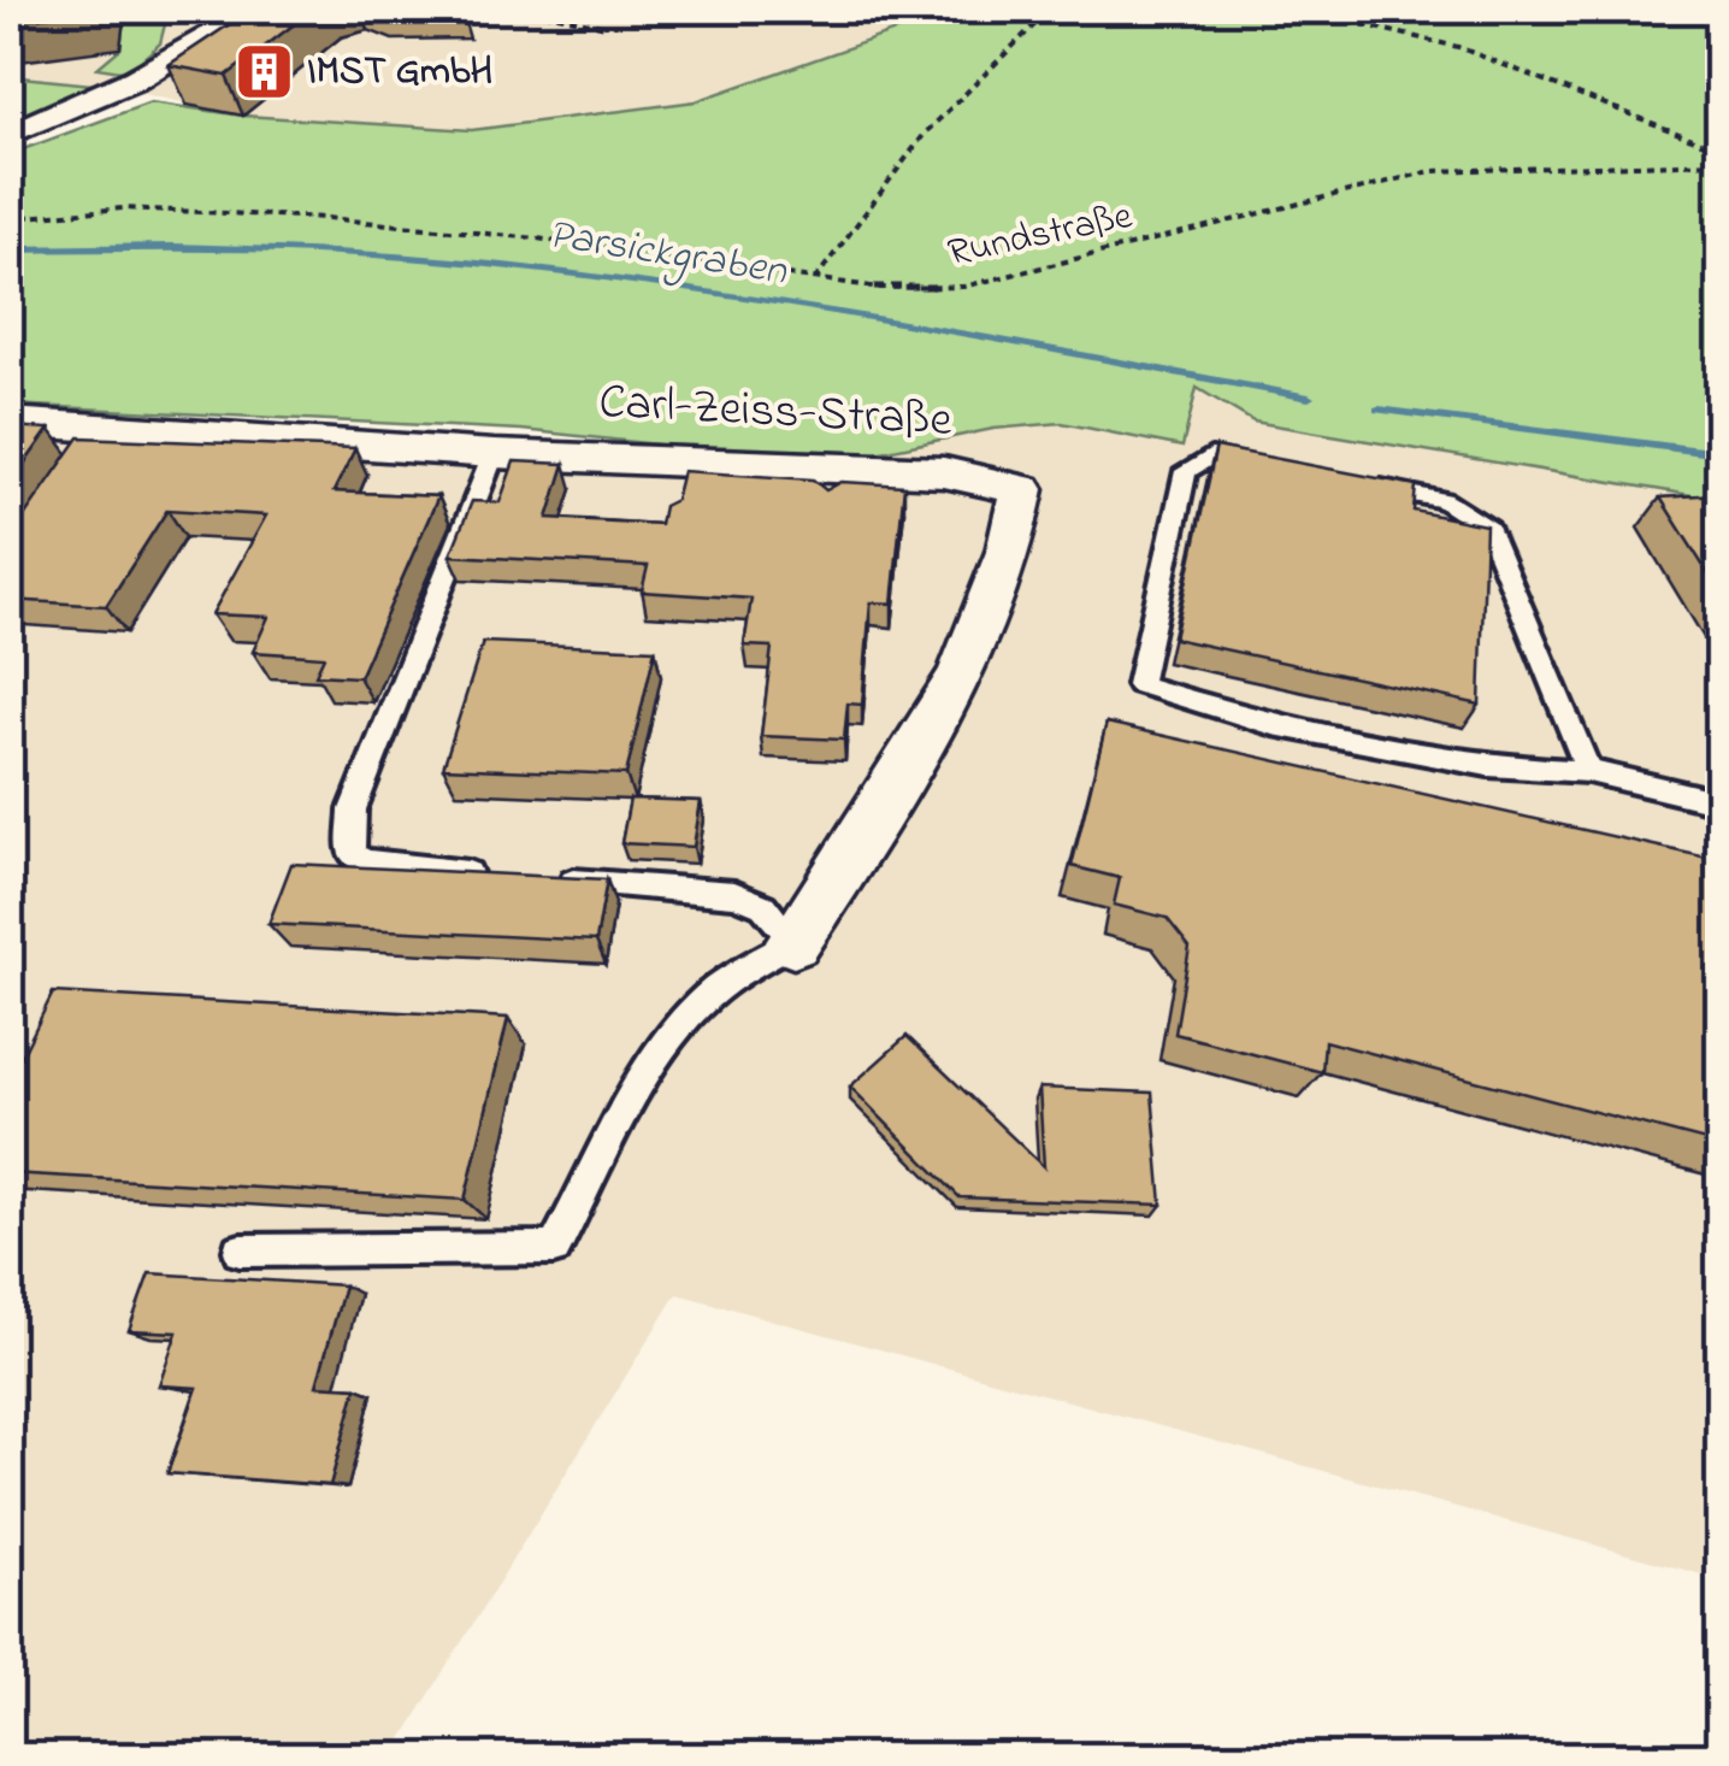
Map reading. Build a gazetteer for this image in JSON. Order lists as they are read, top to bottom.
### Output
{
  "streets": {
    "street": ["Carl-Zeiss-Straße"],
    "path": ["Rundstraße"]
  },
  "water": ["Parsickgraben"],
  "places": {
    "building": ["IMST GmbH"]
  }
}
